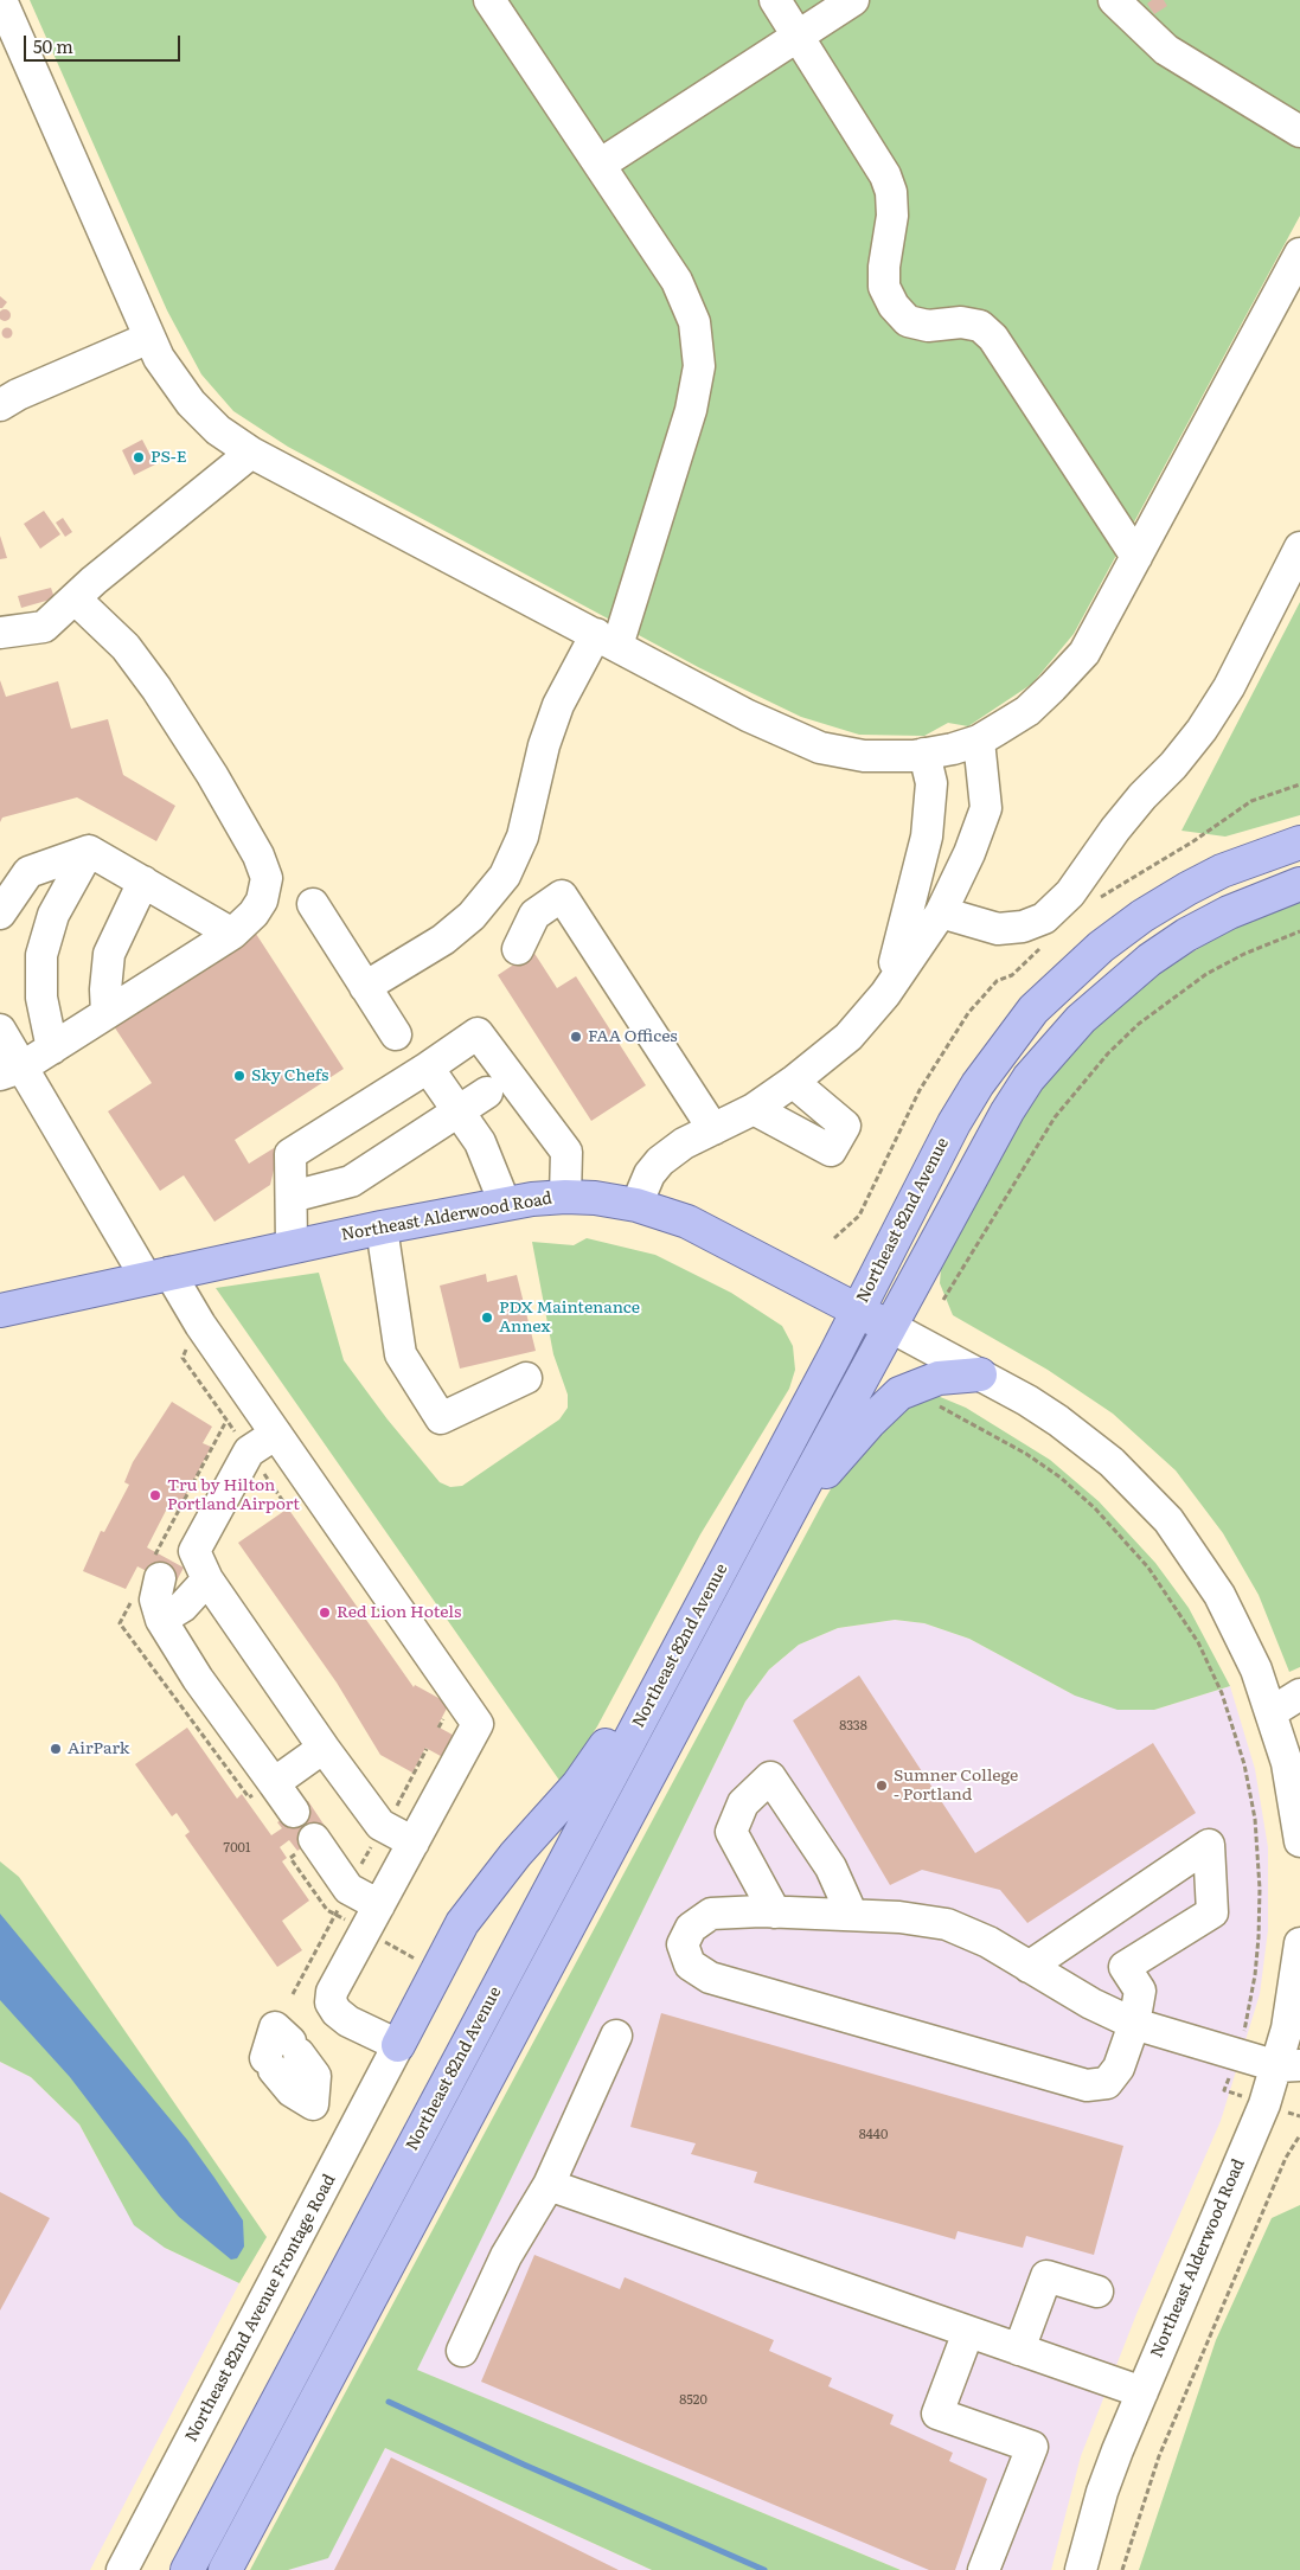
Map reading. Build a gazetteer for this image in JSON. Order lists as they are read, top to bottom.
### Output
{
  "streets": {
    "main road": ["Northeast Alderwood Road", "Northeast 82nd Avenue"],
    "street": ["Northeast 82nd Avenue Frontage Road"]
  },
  "crossings": [
    ["Northeast Alderwood Road", "Northeast 82nd Avenue"]
  ],
  "places": [
    "PS-E",
    "FAA Offices",
    "Sky Chefs",
    "PDX Maintenance Annex",
    "Tru by Hilton Portland Airport",
    "Red Lion Hotels",
    "AirPark",
    "Sumner College - Portland"
  ],
  "house_numbers": [
    "8338",
    "7001",
    "8440",
    "8520"
  ],
  "scale_bar": "50 m"
}
